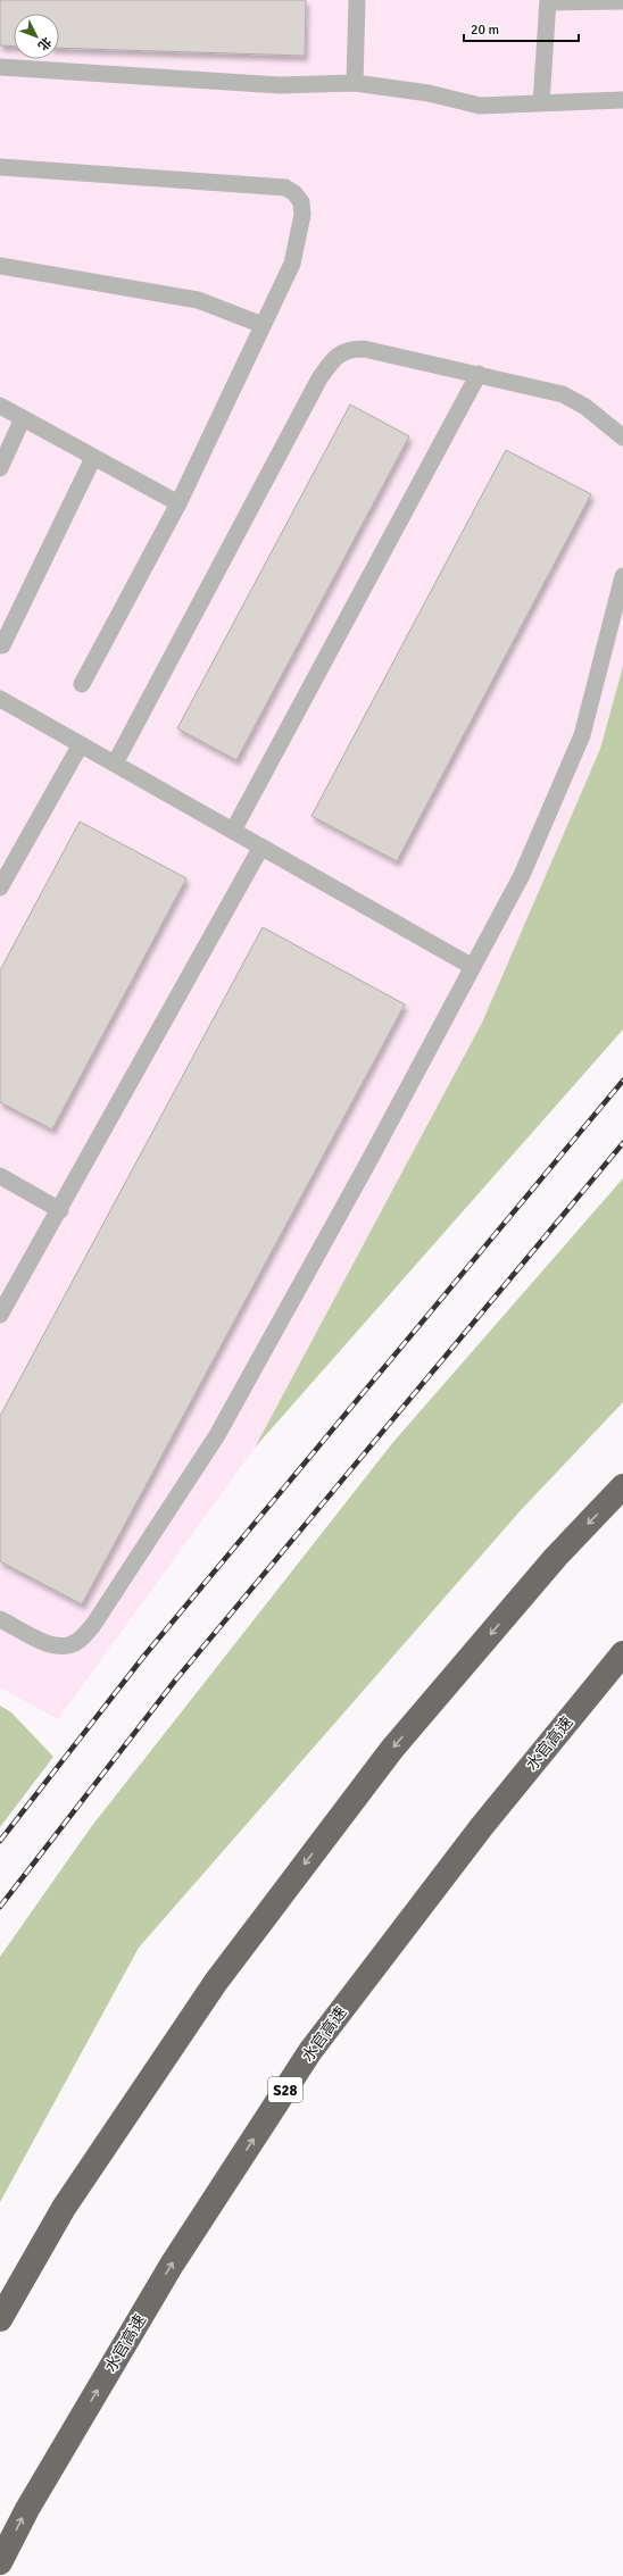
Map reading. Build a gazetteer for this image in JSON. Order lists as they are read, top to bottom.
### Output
{
  "streets": {
    "highway": ["水官高速", "S28"]
  },
  "scale_bar": "20 m",
  "north": "bottom right"
}
